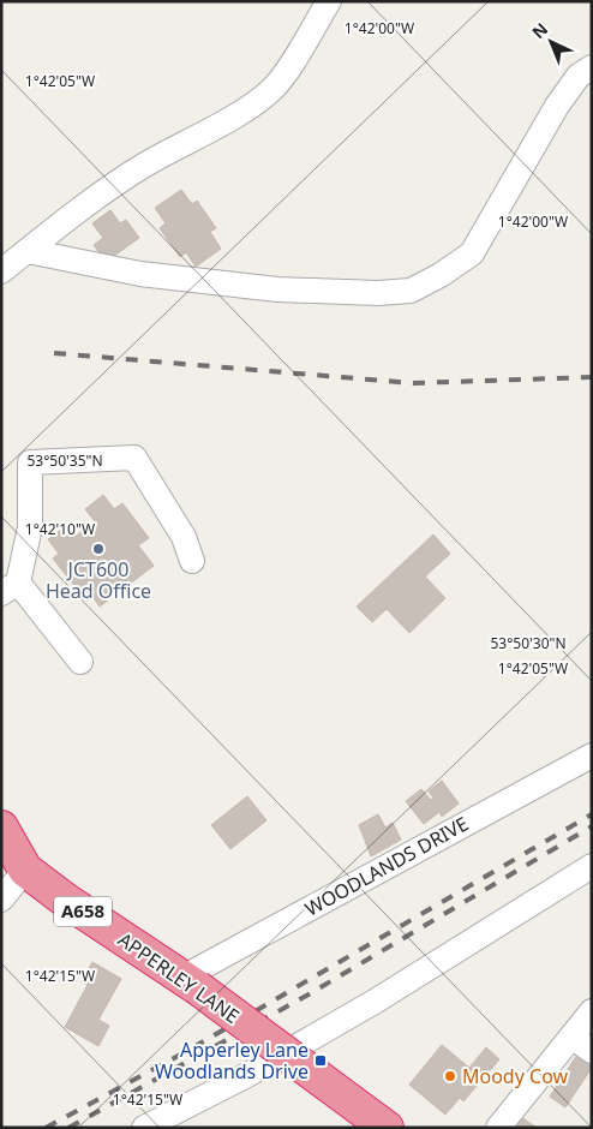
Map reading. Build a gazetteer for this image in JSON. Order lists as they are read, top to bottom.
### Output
{
  "streets": {
    "highway": ["A658", "APPERLEY LANE"],
    "street": ["WOODLANDS DRIVE"]
  },
  "crossings": [
    ["WOODLANDS DRIVE", "APPERLEY LANE"]
  ],
  "places": {
    "other": ["JCT600 Head Office", "Moody Cow"],
    "transit": ["Apperley Lane Woodlands Drive"]
  },
  "north": "top left",
  "coordinates": [
    "1°42'00\"W",
    "1°42'05\"W",
    "53°50'35\"N",
    "1°42'10\"W",
    "53°50'30\"N",
    "1°42'15\"W"
  ]
}
